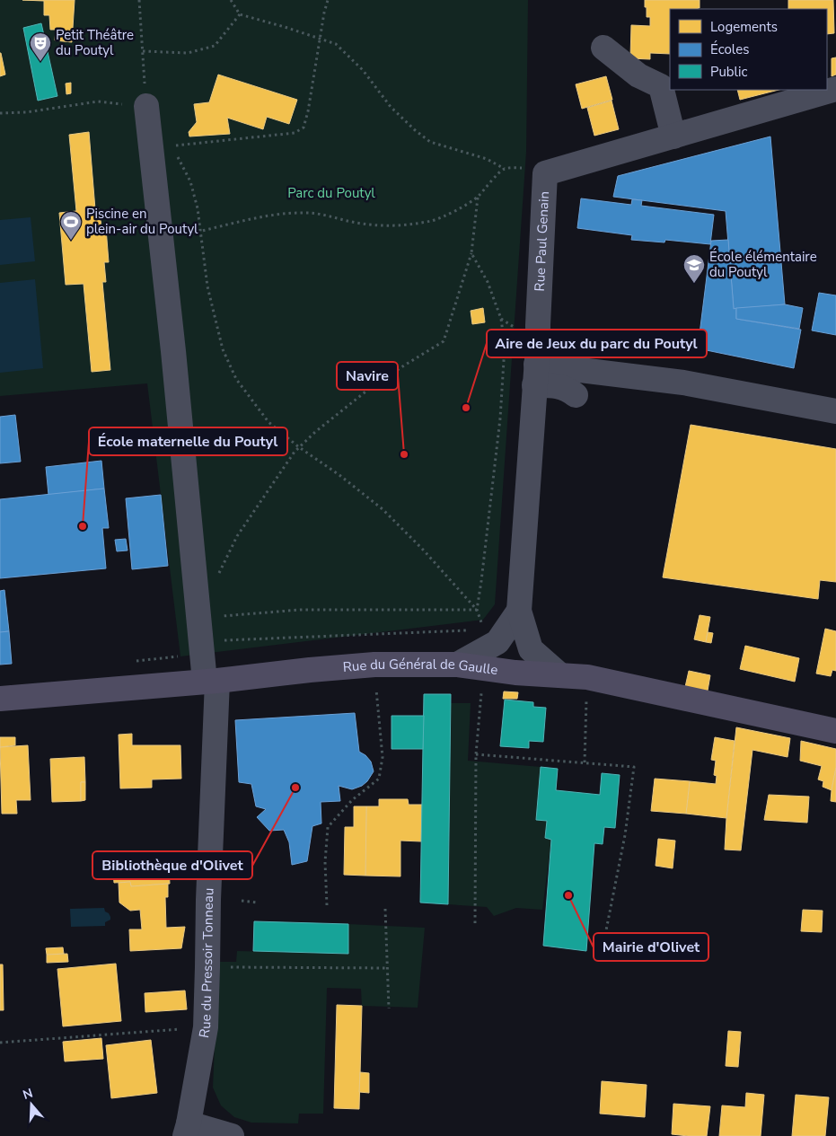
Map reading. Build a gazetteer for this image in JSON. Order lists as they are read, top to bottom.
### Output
{
  "streets": {
    "main road": ["Rue du Général de Gaulle"],
    "street": ["Rue Paul Genain", "Rue du Pressoir Tonneau"]
  },
  "crossings": [
    ["Rue Paul Genain", "Rue du Général de Gaulle"],
    ["Rue du Général de Gaulle", "Rue du Pressoir Tonneau"]
  ],
  "parks": ["Parc du Poutyl"],
  "places": {
    "theatre": ["Petit Théâtre du Poutyl"],
    "sports": ["Piscine en plein-air du Poutyl"],
    "school or university": ["École élémentaire du Poutyl"],
    "other": [
      "Aire de Jeux du parc du Poutyl",
      "Navire",
      "École maternelle du Poutyl",
      "Bibliothèque d'Olivet",
      "Mairie d'Olivet"
    ]
  },
  "legend": ["Logements", "Écoles", "Public"],
  "north": "top"
}
